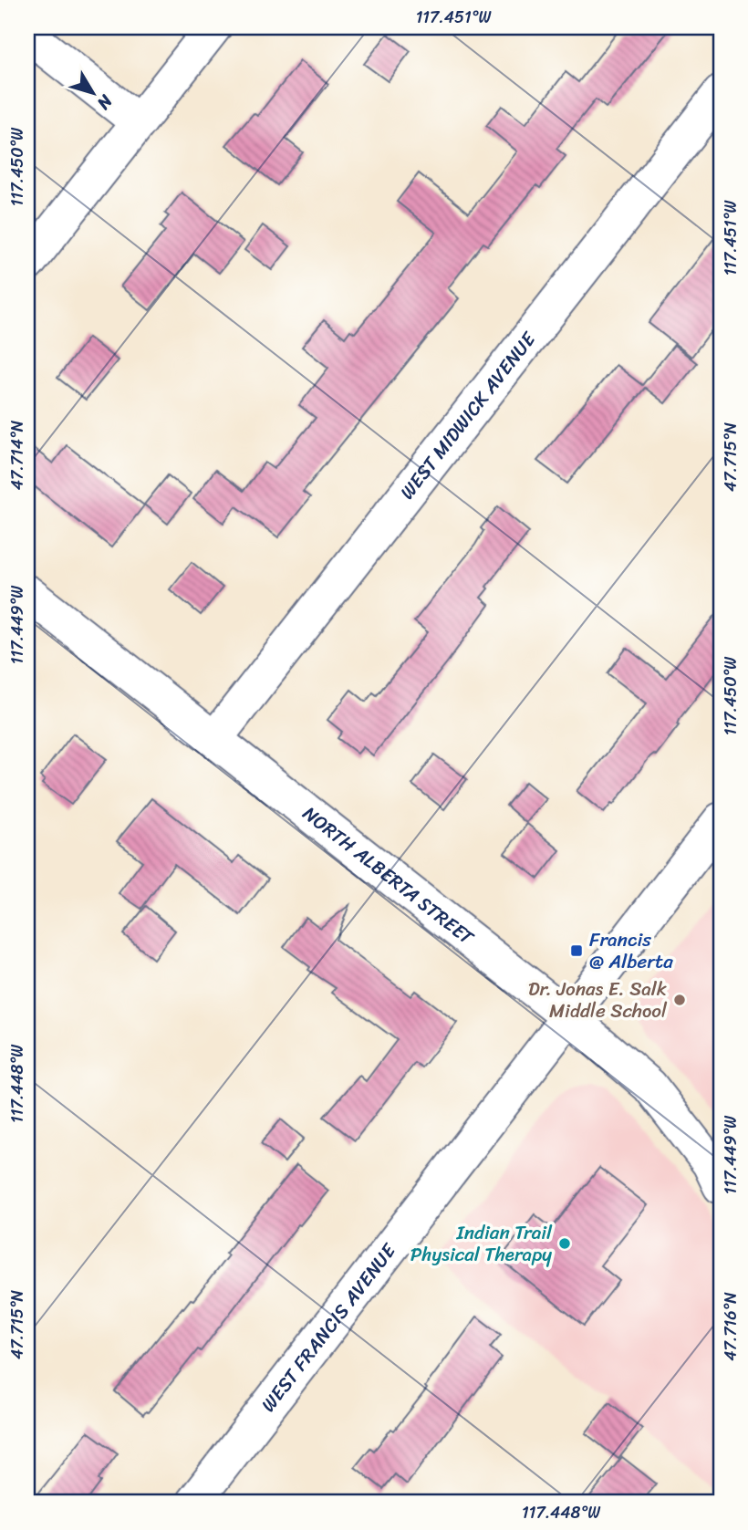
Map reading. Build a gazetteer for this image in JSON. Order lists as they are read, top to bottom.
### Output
{
  "streets": {
    "main road": ["WEST MIDWICK AVENUE", "NORTH ALBERTA STREET", "WEST FRANCIS AVENUE"]
  },
  "crossings": [
    ["WEST MIDWICK AVENUE", "NORTH ALBERTA STREET"],
    ["NORTH ALBERTA STREET", "WEST FRANCIS AVENUE"]
  ],
  "places": {
    "transit": ["Francis @ Alberta"],
    "other": ["Dr. Jonas E. Salk Middle School", "Indian Trail Physical Therapy"]
  },
  "north": "bottom right",
  "coordinates": [
    "117.451°W",
    "117.450°W",
    "47.714°N",
    "47.715°N",
    "117.449°W",
    "117.448°W",
    "47.716°N"
  ]
}
